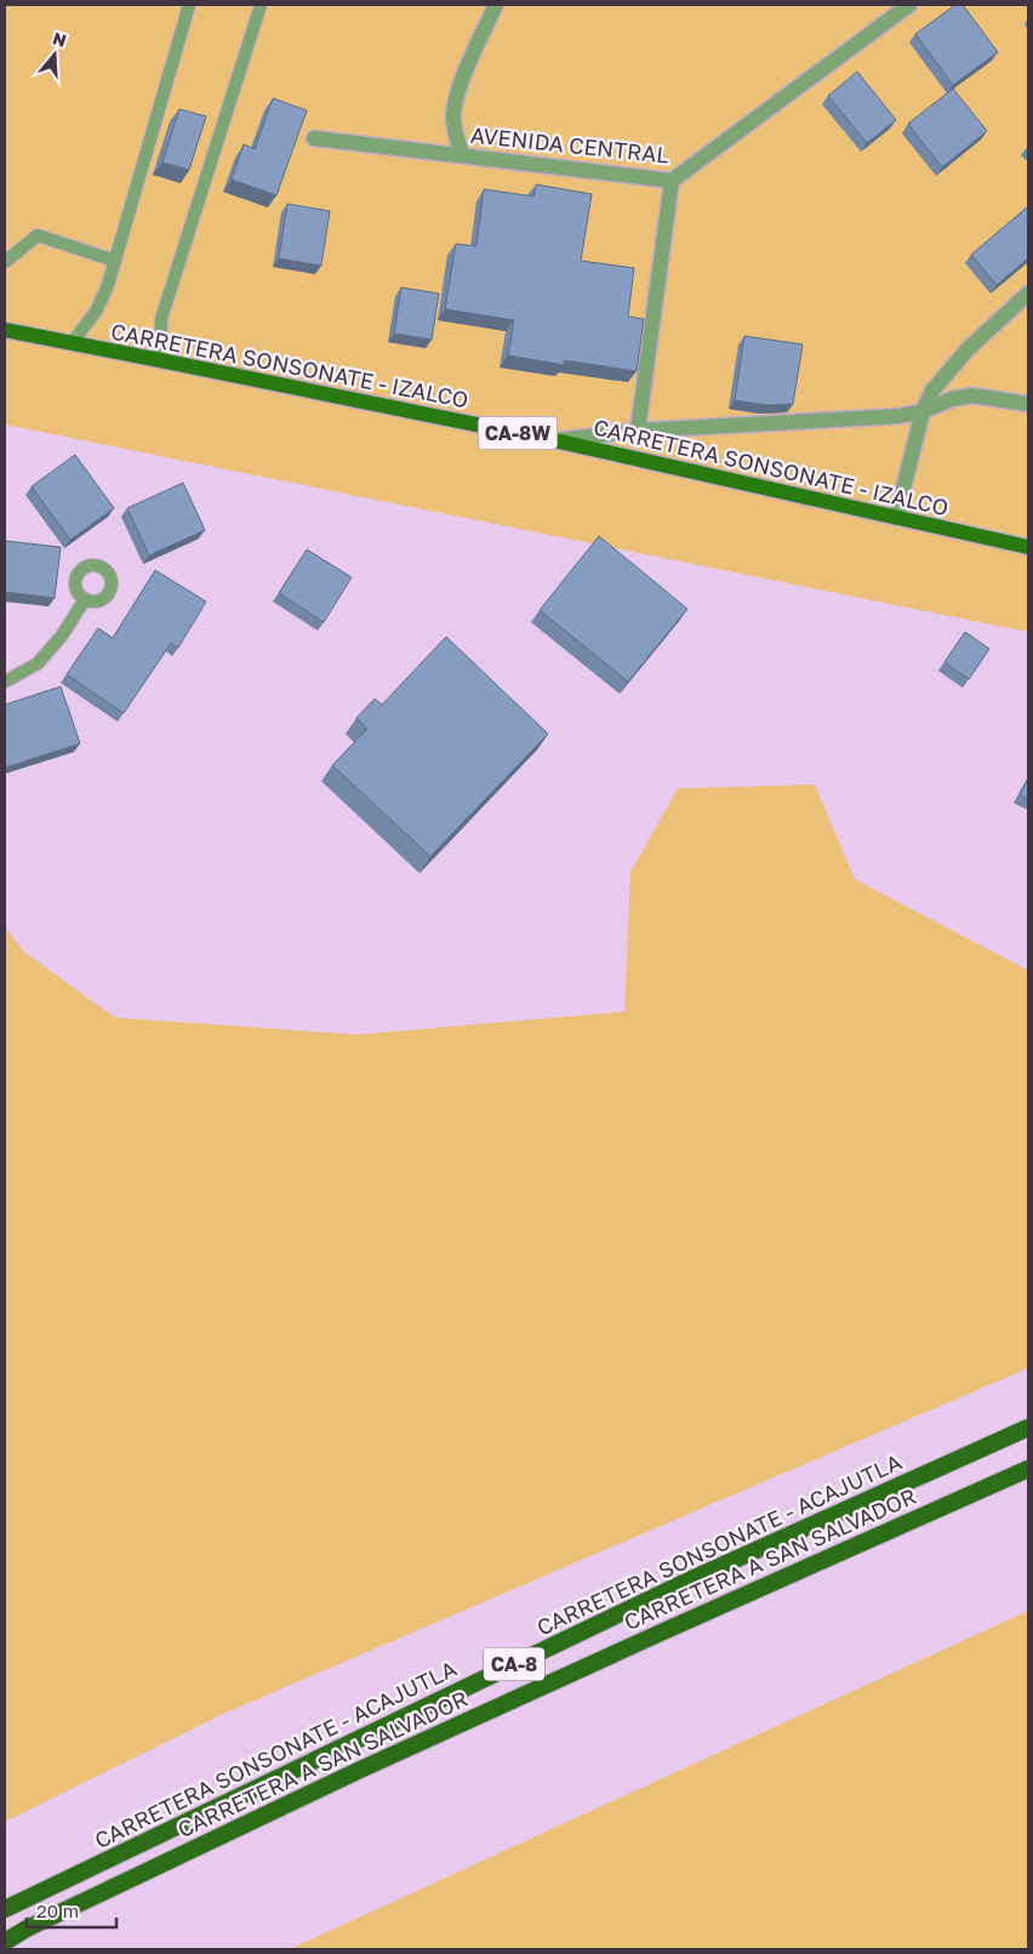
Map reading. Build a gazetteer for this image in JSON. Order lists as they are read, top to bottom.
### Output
{
  "streets": {
    "highway": ["CARRETERA SONSONATE - ACAJUTLA", "CARRETERA A SAN SALVADOR", "CA-8"],
    "main road": ["CARRETERA SONSONATE - IZALCO", "CA-8W"],
    "street": ["AVENIDA CENTRAL"]
  },
  "scale_bar": "20 m",
  "north": "top"
}
